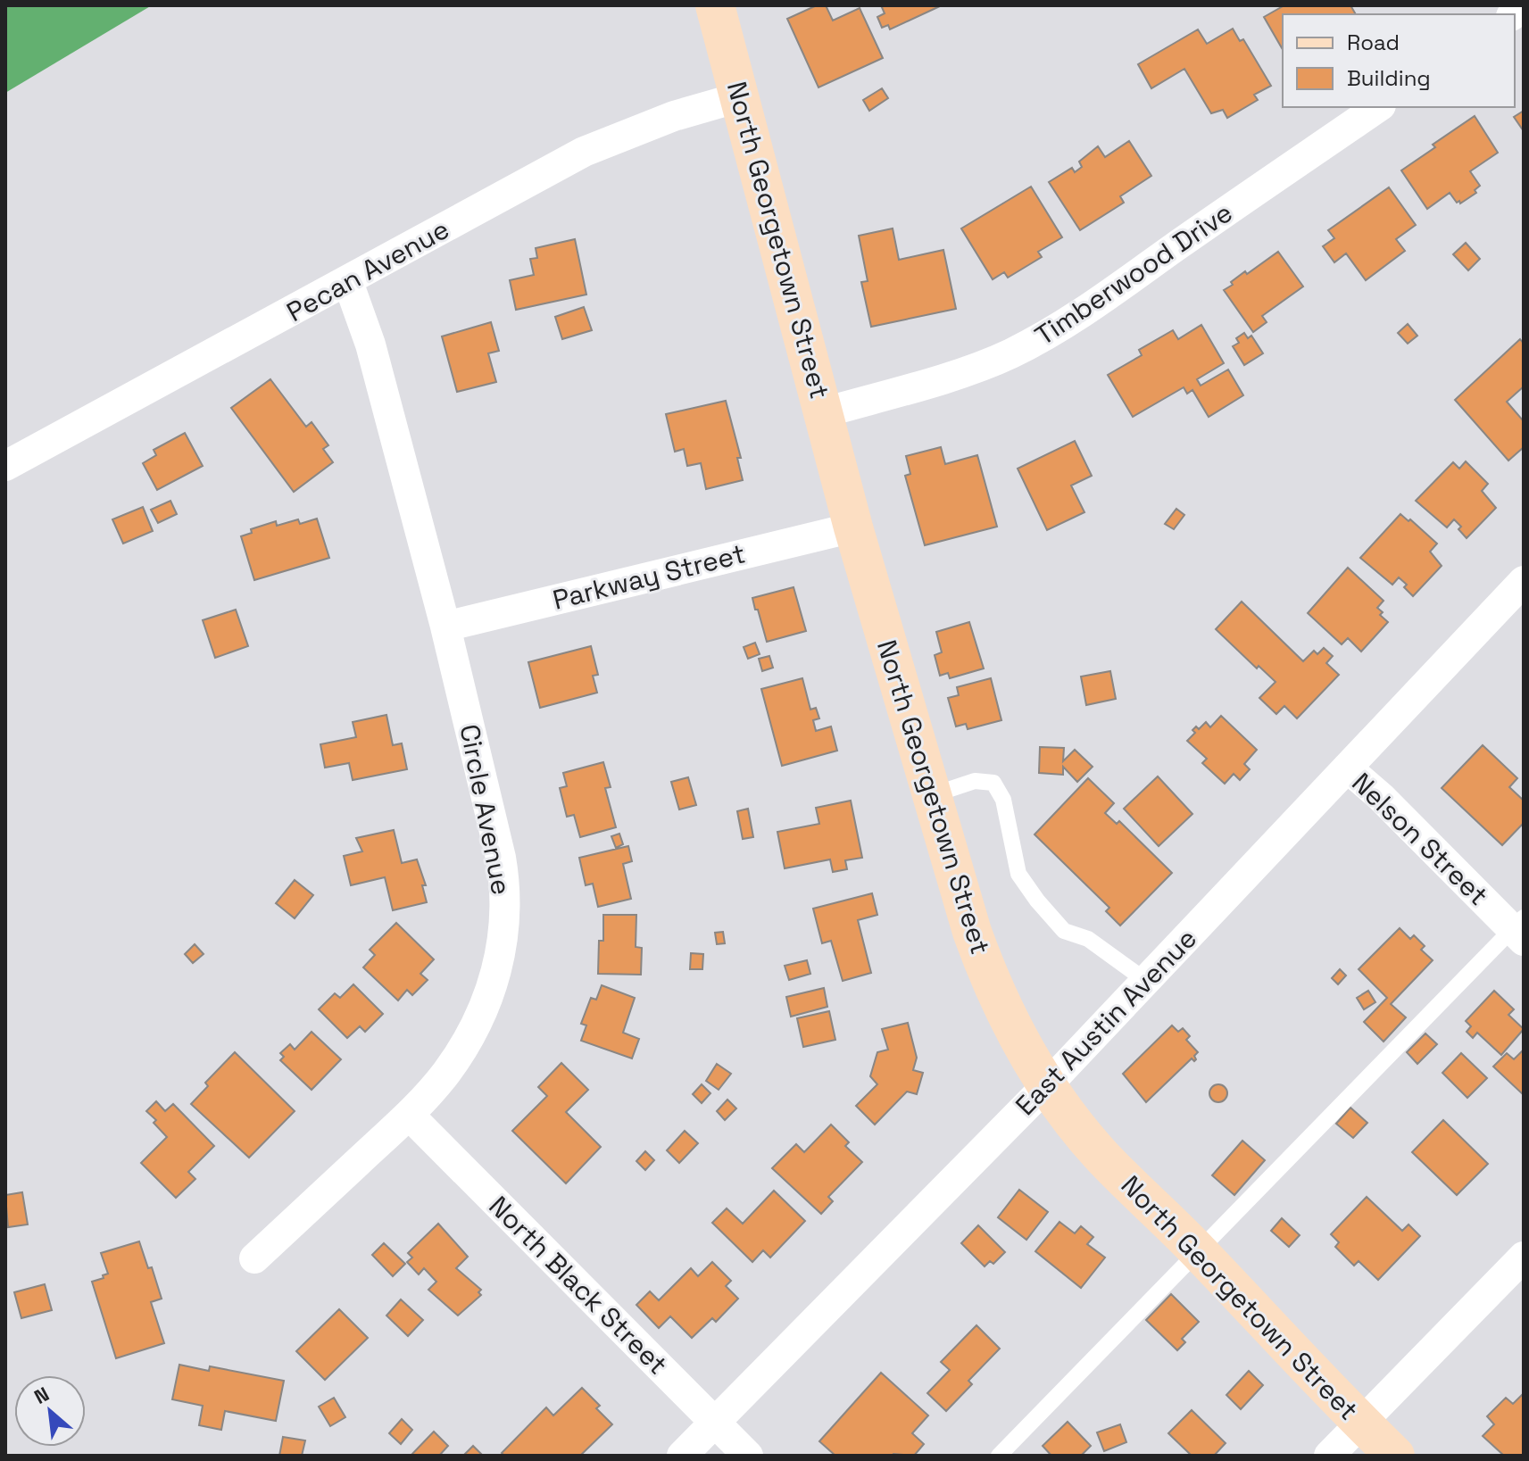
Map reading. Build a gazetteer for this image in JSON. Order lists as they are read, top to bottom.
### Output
{
  "streets": {
    "street": [
      "North Georgetown Street",
      "Pecan Avenue",
      "Timberwood Drive",
      "Parkway Street",
      "Circle Avenue",
      "Nelson Street",
      "East Austin Avenue",
      "North Black Street"
    ]
  },
  "crossings": [
    ["North Georgetown Street", "Pecan Avenue"],
    ["North Georgetown Street", "Timberwood Drive"],
    ["North Georgetown Street", "Parkway Street"],
    ["North Georgetown Street", "East Austin Avenue"],
    ["Pecan Avenue", "Circle Avenue"],
    ["Parkway Street", "Circle Avenue"],
    ["Circle Avenue", "North Black Street"],
    ["Nelson Street", "East Austin Avenue"],
    ["East Austin Avenue", "North Black Street"]
  ],
  "legend": ["Road", "Building"],
  "north": "top left"
}
